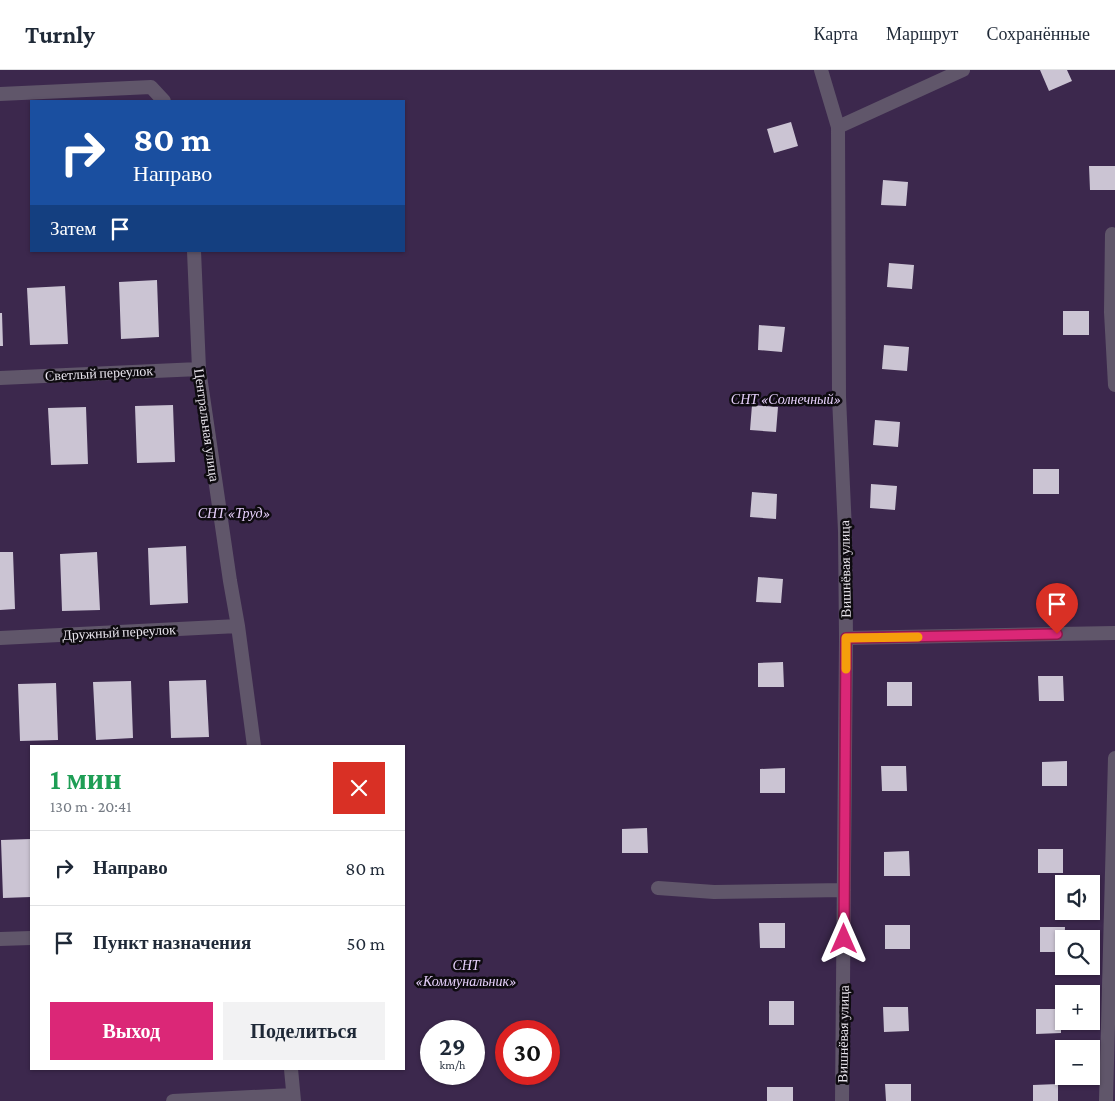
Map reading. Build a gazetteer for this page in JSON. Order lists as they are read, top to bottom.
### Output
{
  "streets": {
    "street": [
      "Светлый переулок",
      "Центральная улица",
      "Вишнёвая улица",
      "Дружный переулок"
    ]
  },
  "crossings": [
    ["Светлый переулок", "Центральная улица"],
    ["Центральная улица", "Дружный переулок"]
  ],
  "parks": ["СНТ «Солнечный»", "СНТ «Труд»", "СНТ «Коммунальник»"],
  "page": {
    "header": "Turnly",
    "nav": ["Карта", "Маршрут", "Сохранённые"],
    "turn": ["80 m", "Направо"],
    "then": "Затем",
    "heading": ["1 мин", "130 m · 20:41"],
    "list": [
      {
        "name": "Направо",
        "value": "80 m"
      },
      {
        "name": "Пункт назначения",
        "value": "50 m"
      }
    ],
    "map_buttons": ["+", "−"],
    "buttons": ["Выход", "Поделиться"],
    "speed": "29 km/h",
    "limit": "30"
  }
}
